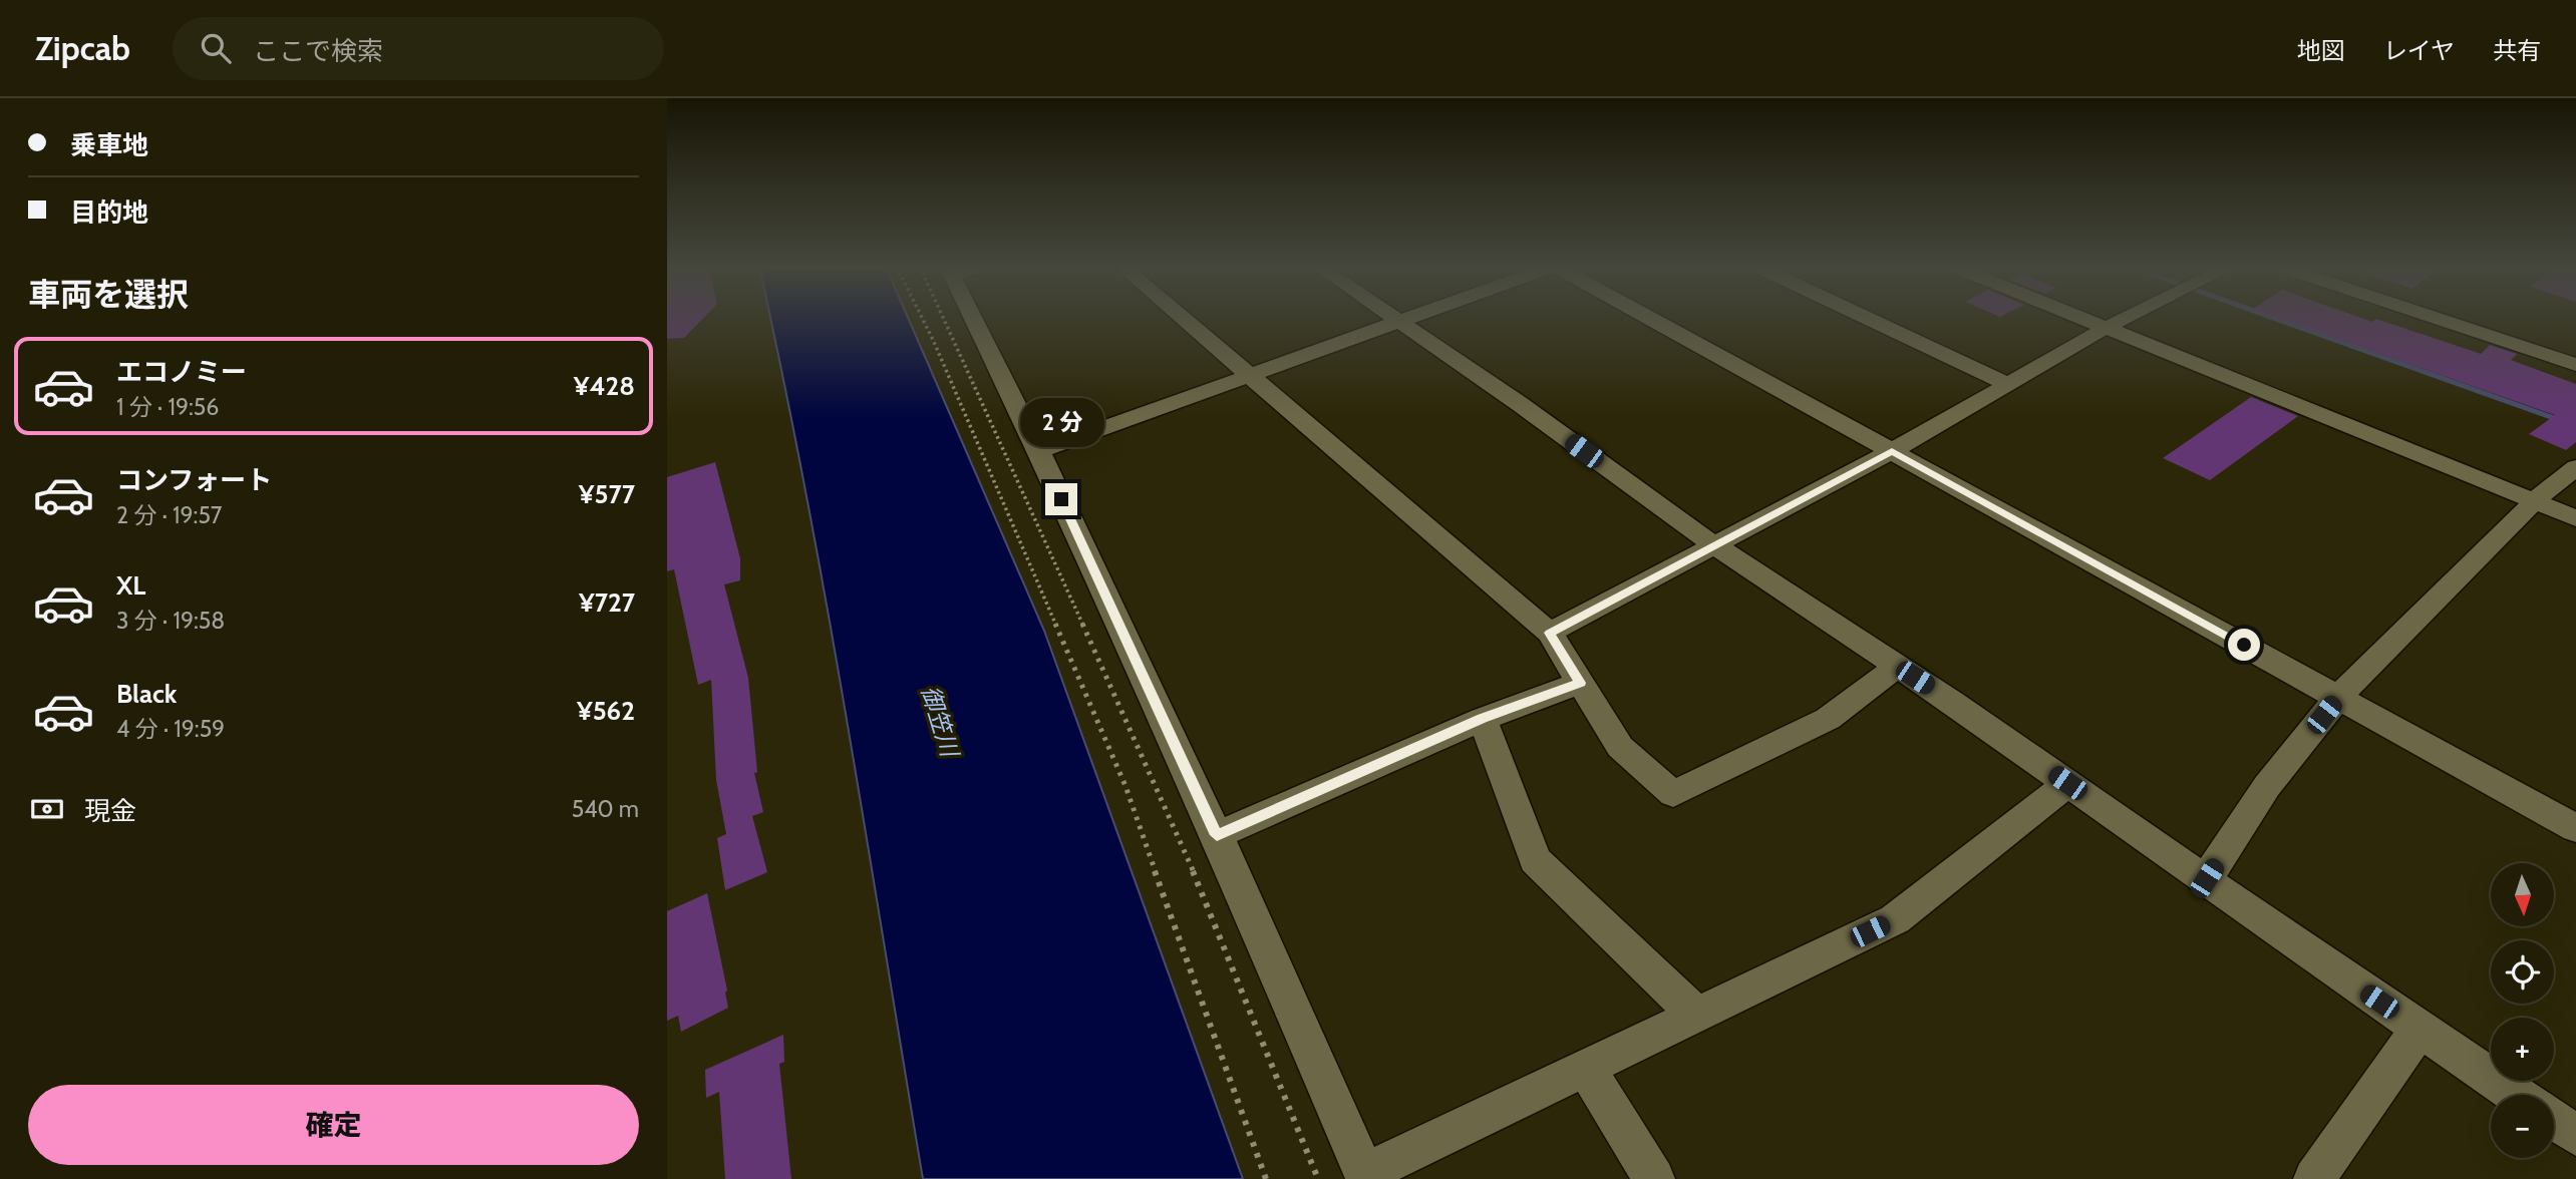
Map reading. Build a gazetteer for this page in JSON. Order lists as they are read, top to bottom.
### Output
{
  "water": ["御笠川"],
  "north": "bottom",
  "page": {
    "header": "Zipcab",
    "search": "ここで検索",
    "nav": ["地図", "レイヤ", "共有"],
    "banner": ["乗車地", "目的地"],
    "heading": "車両を選択",
    "list": [
      {
        "name": "エコノミー",
        "note": "1 分 · 19:56",
        "value": "¥428"
      },
      {
        "name": "コンフォート",
        "note": "2 分 · 19:57",
        "value": "¥577"
      },
      {
        "name": "XL",
        "note": "3 分 · 19:58",
        "value": "¥727"
      },
      {
        "name": "Black",
        "note": "4 分 · 19:59",
        "value": "¥562"
      }
    ],
    "bubble": "2 分",
    "pay": ["現金", "540 m"],
    "map_buttons": ["+", "−"],
    "buttons": "確定"
  }
}
